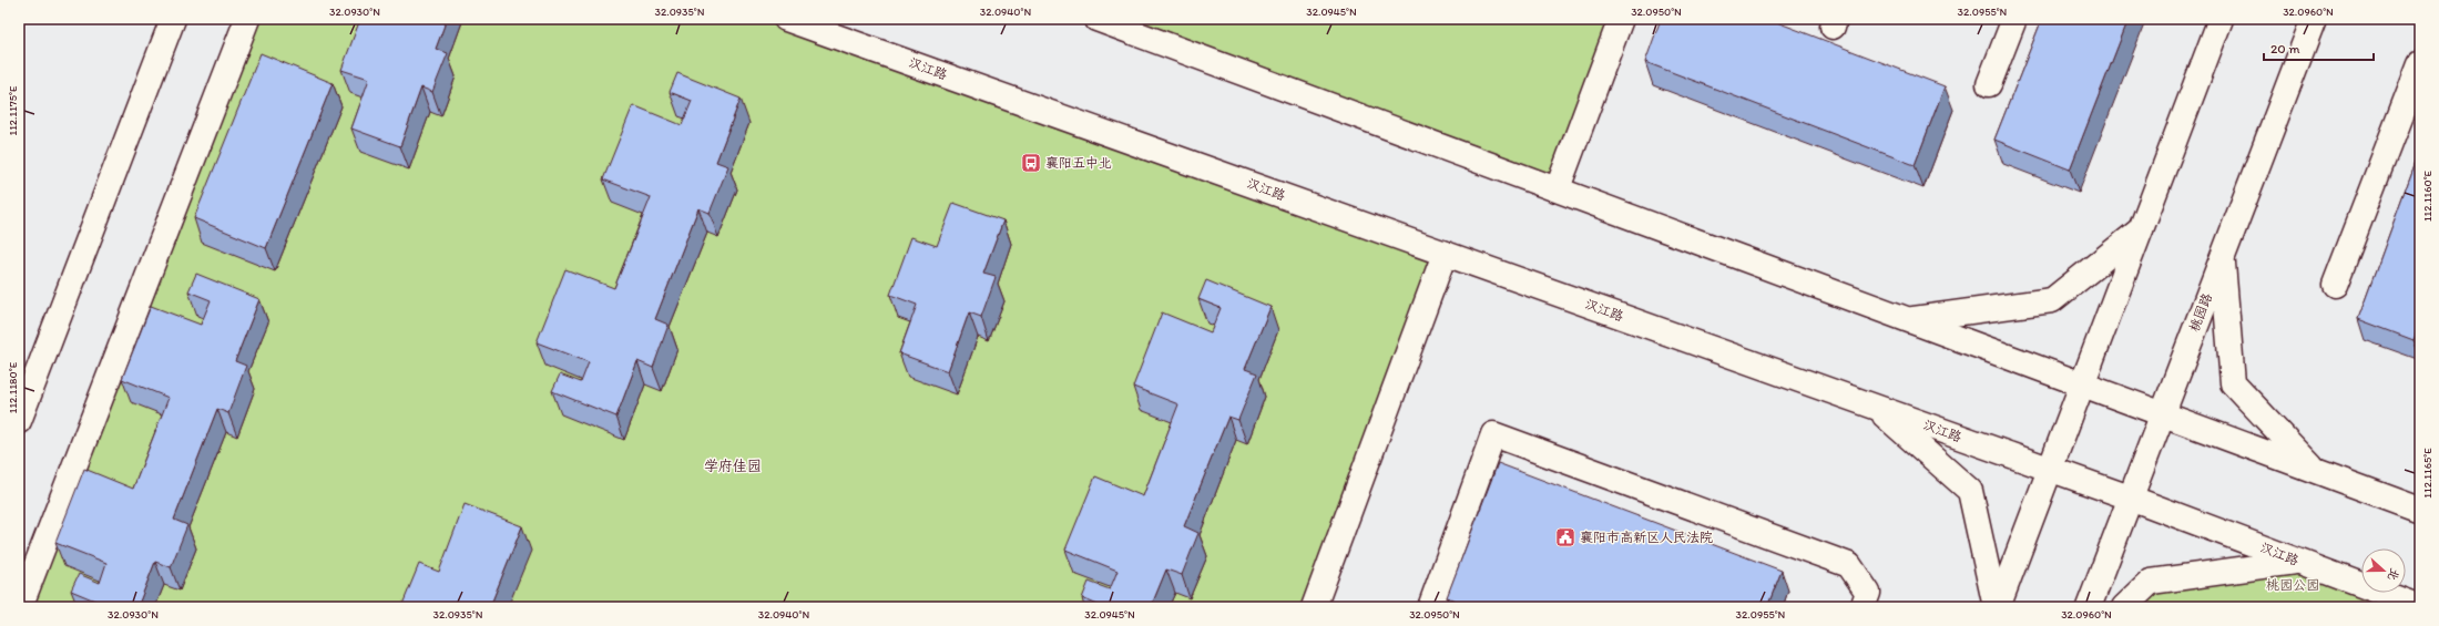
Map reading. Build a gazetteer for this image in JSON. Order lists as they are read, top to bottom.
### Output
{
  "streets": {
    "main road": ["汉江路", "桃园路"]
  },
  "crossings": [
    ["汉江路", "桃园路"]
  ],
  "districts": ["学府佳园"],
  "parks": ["桃园公园"],
  "places": {
    "bus stop": ["襄阳五中北"],
    "public building": ["襄阳市高新区人民法院"]
  },
  "scale_bar": "20 m",
  "north": "right",
  "coordinates": [
    "32.0930°N",
    "32.0935°N",
    "32.0940°N",
    "32.0945°N",
    "32.0950°N",
    "32.0955°N",
    "32.0960°N",
    "112.1175°E",
    "112.1160°E",
    "112.1180°E",
    "112.1165°E"
  ]
}
